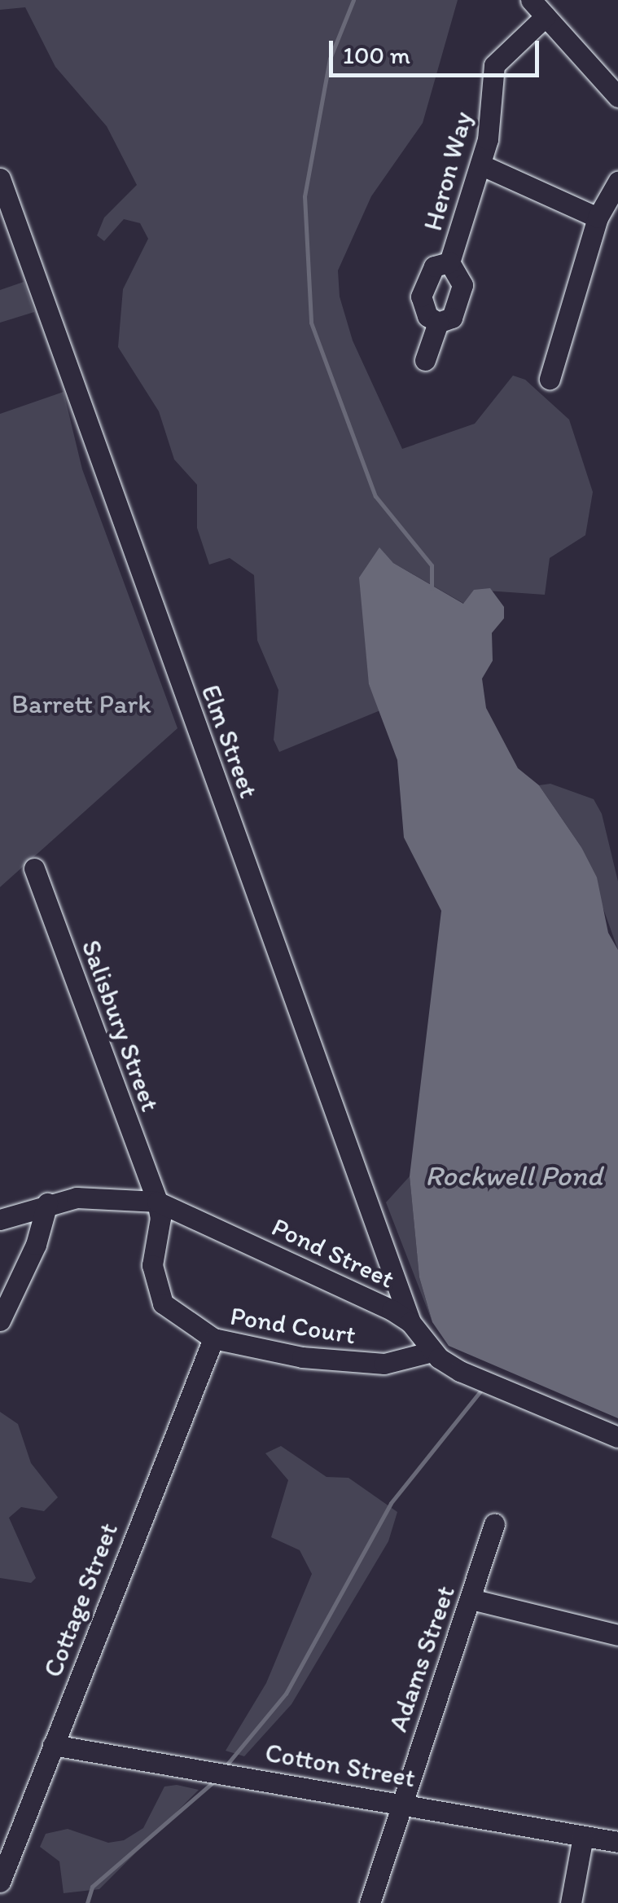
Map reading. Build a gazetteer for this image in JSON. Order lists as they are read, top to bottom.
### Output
{
  "streets": {
    "street": [
      "Heron Way",
      "Elm Street",
      "Salisbury Street",
      "Pond Street",
      "Pond Court",
      "Cottage Street",
      "Adams Street",
      "Cotton Street"
    ]
  },
  "crossings": [
    ["Elm Street", "Pond Street"],
    ["Salisbury Street", "Pond Street"],
    ["Salisbury Street", "Pond Court"],
    ["Pond Street", "Pond Court"],
    ["Pond Court", "Cottage Street"],
    ["Cottage Street", "Cotton Street"],
    ["Adams Street", "Cotton Street"]
  ],
  "water": ["Rockwell Pond"],
  "parks": ["Barrett Park"],
  "scale_bar": "100 m"
}
